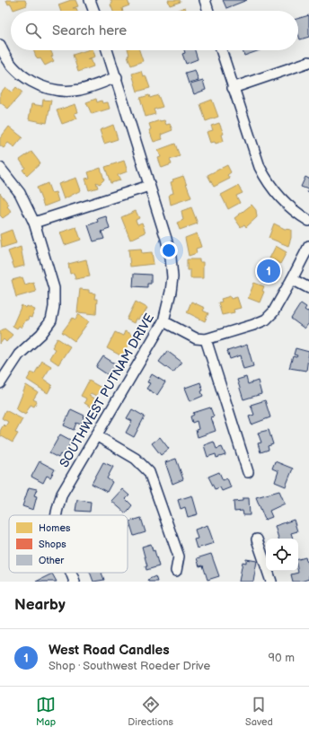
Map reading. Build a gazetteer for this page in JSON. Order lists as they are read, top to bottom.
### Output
{
  "streets": {
    "street": ["SOUTHWEST PUTNAM DRIVE"]
  },
  "legend": ["Homes", "Shops", "Other"],
  "page": {
    "search": "Search here",
    "pins": "1",
    "heading": "Nearby",
    "list": [
      {
        "mark": "1",
        "name": "West Road Candles",
        "note": "Shop · Southwest Roeder Drive",
        "value": "90 m"
      }
    ],
    "nav": ["Map", "Directions", "Saved"]
  }
}
